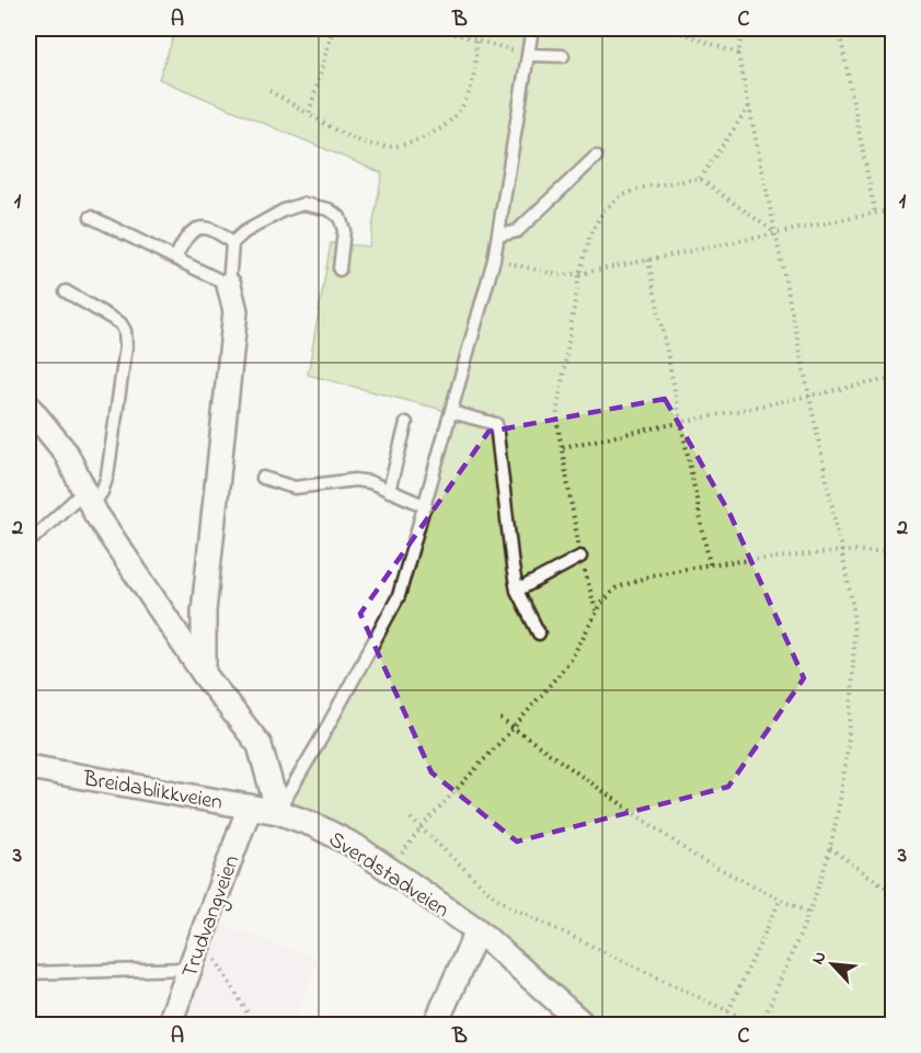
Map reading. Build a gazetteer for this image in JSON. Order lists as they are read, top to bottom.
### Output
{
  "streets": {
    "street": ["Breidablikkveien", "Sverdstadveien", "Trudvangveien"]
  },
  "crossings": [
    ["Breidablikkveien", "Sverdstadveien"],
    ["Breidablikkveien", "Trudvangveien"]
  ],
  "north": "top left",
  "grid": {
    "columns": ["A", "B", "C"],
    "rows": ["1", "2", "3"]
  }
}
